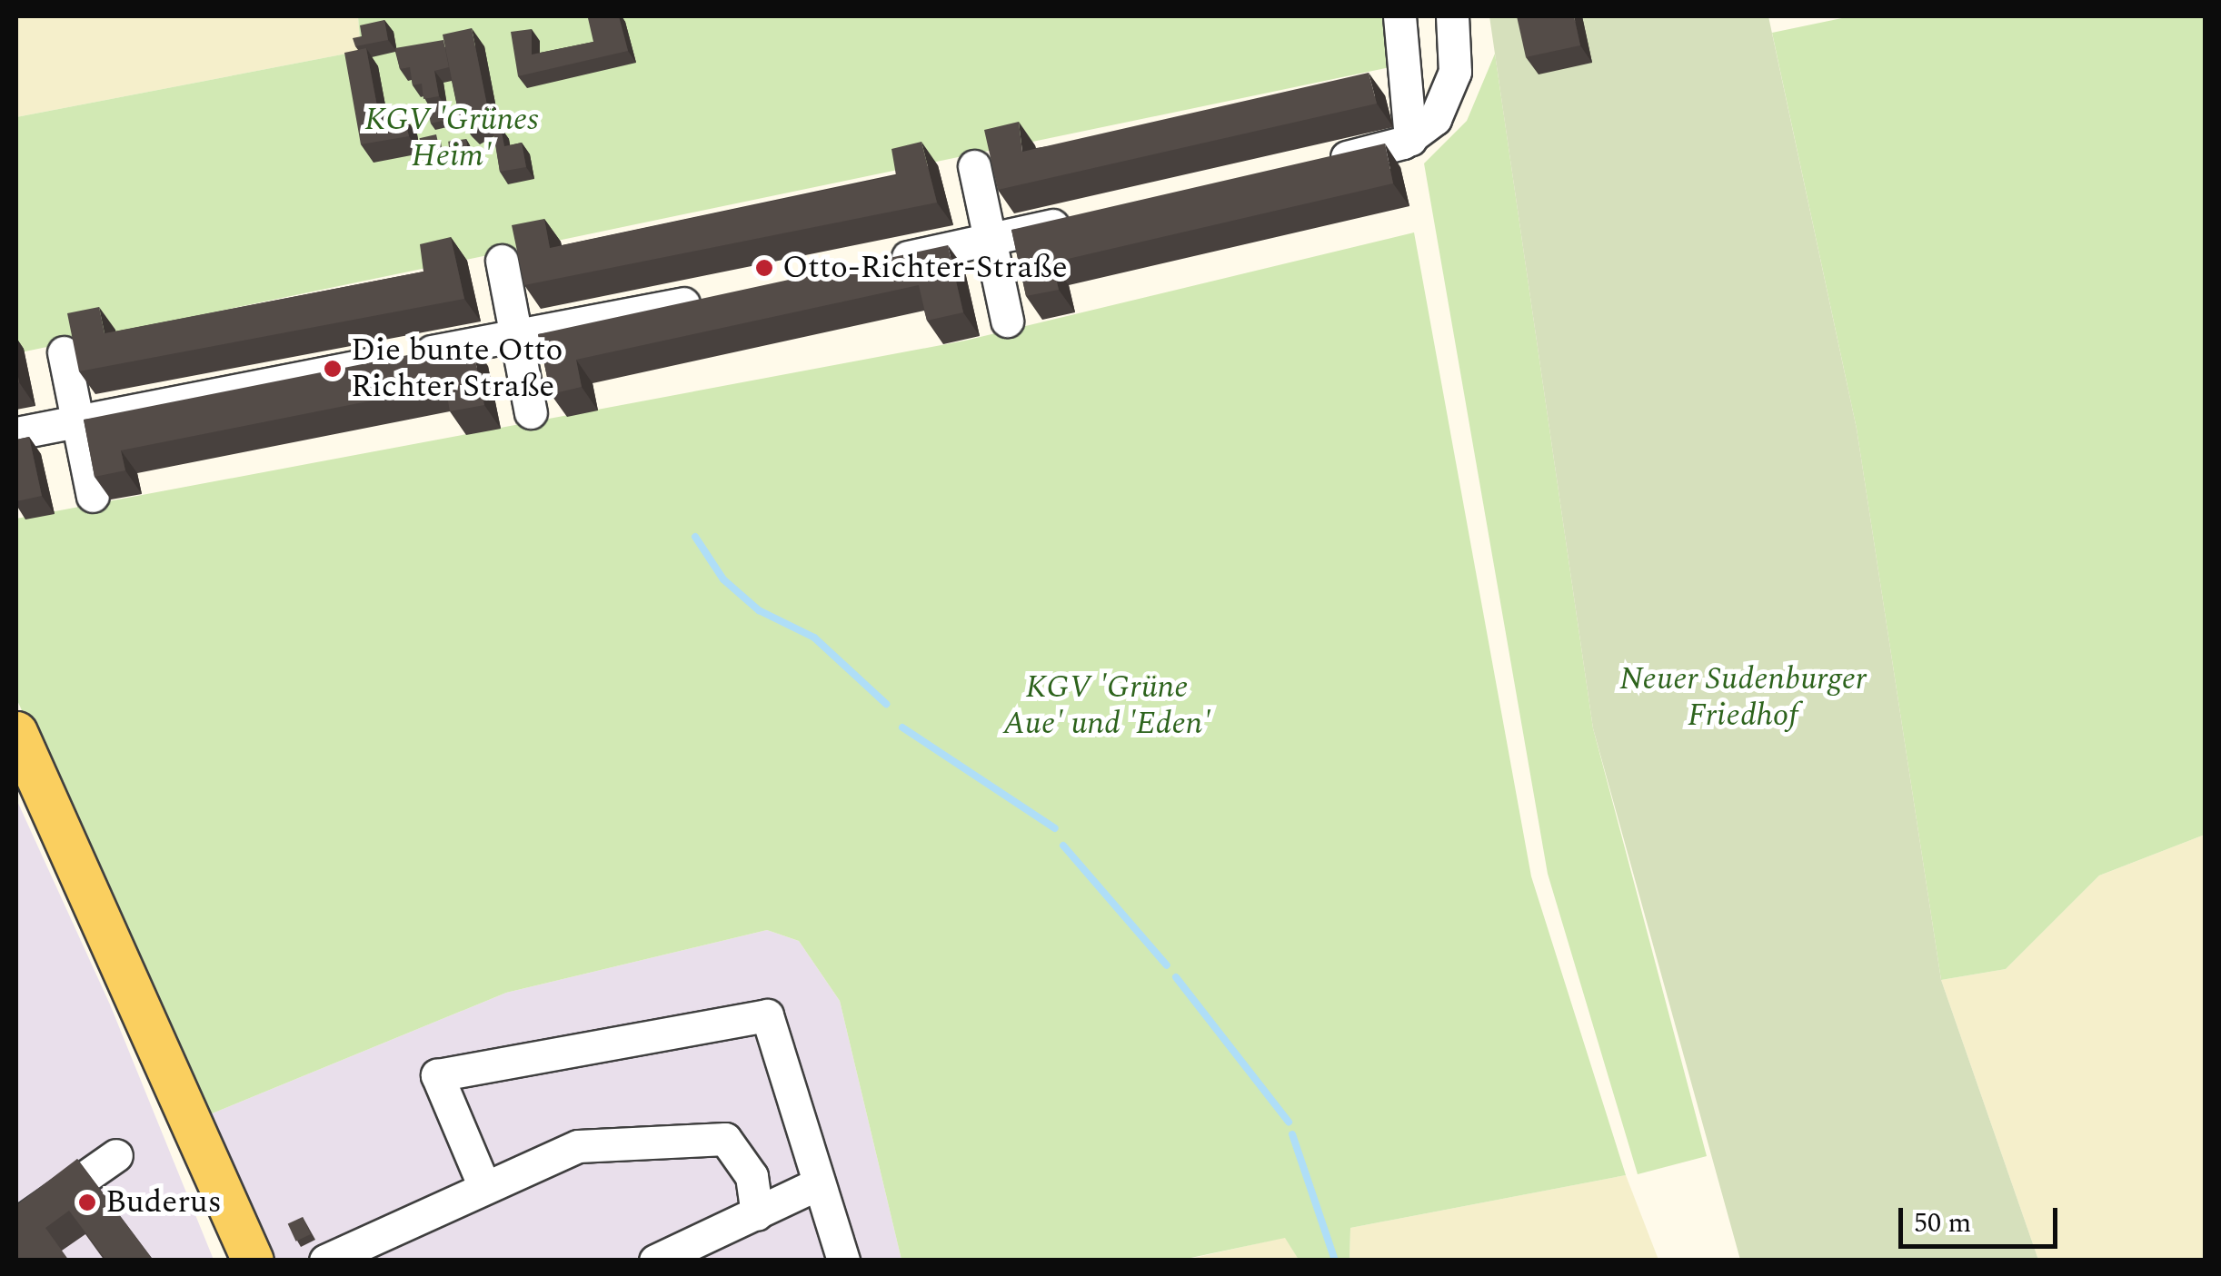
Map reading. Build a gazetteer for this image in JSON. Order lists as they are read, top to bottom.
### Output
{
  "parks": ["KGV 'Grünes Heim'", "Neuer Sudenburger Friedhof", "KGV 'Grüne Aue' und 'Eden'"],
  "places": ["Otto-Richter-Straße", "Die bunte Otto Richter Straße", "Buderus"],
  "scale_bar": "50 m"
}
